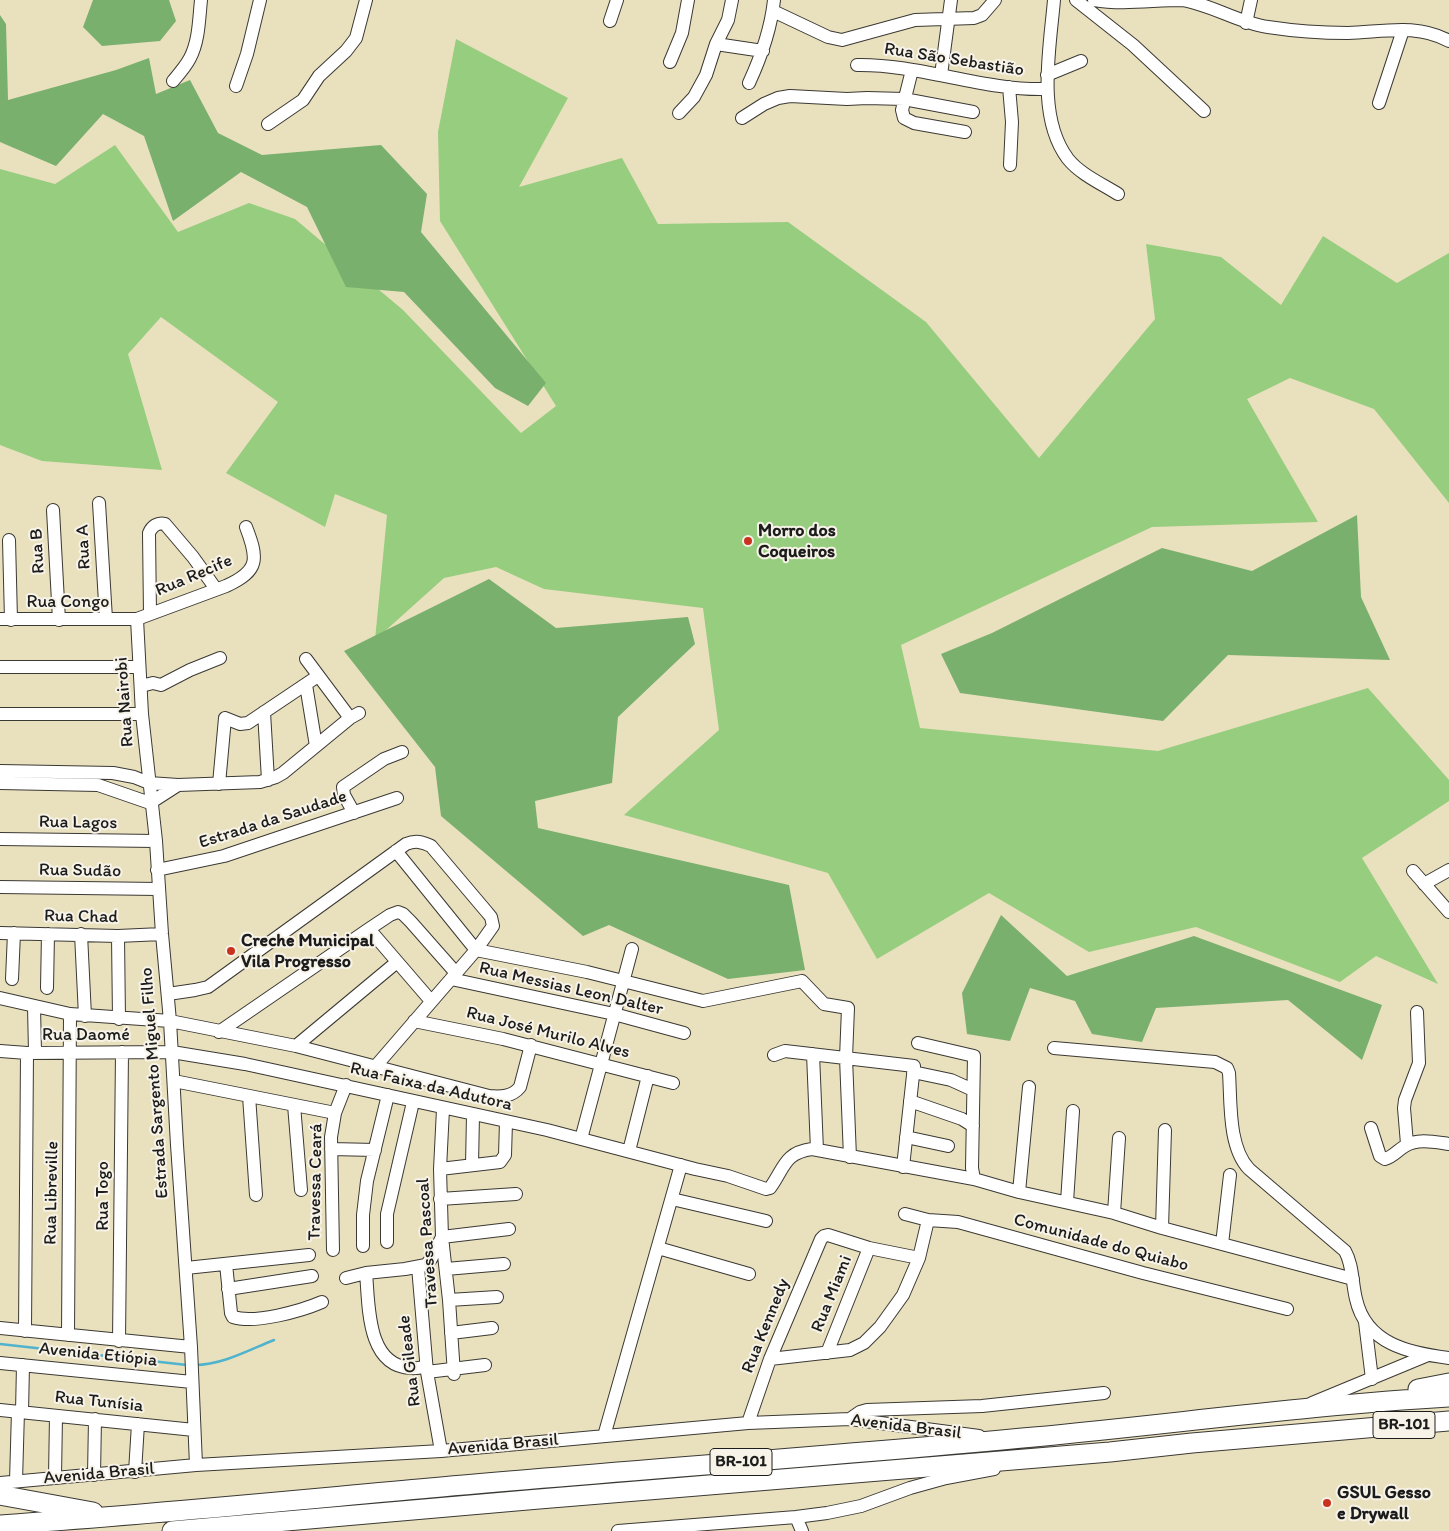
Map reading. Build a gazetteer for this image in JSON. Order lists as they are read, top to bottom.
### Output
{
  "streets": {
    "highway": ["BR-101", "Avenida Brasil"],
    "street": [
      "Rua São Sebastião",
      "Rua A",
      "Rua B",
      "Rua Recife",
      "Rua Congo",
      "Rua Nairobi",
      "Estrada da Saudade",
      "Rua Lagos",
      "Rua Sudão",
      "Rua Chad",
      "Rua Messias Leon Dalter",
      "Rua José Murilo Alves",
      "Rua Daomé",
      "Estrada Sargento Miguel Filho",
      "Rua Faixa da Adutora",
      "Travessa Ceará",
      "Rua Libreville",
      "Rua Togo",
      "Travessa Pascoal",
      "Comunidade do Quiabo",
      "Rua Miami",
      "Rua Kennedy",
      "Avenida Etiópia",
      "Rua Gileade",
      "Rua Tunísia"
    ]
  },
  "crossings": [
    ["Rua A", "Rua Congo"],
    ["Rua B", "Rua Congo"],
    ["Rua Recife", "Rua Congo"],
    ["Rua Recife", "Rua Nairobi"],
    ["Rua Congo", "Rua Nairobi"],
    ["Rua Nairobi", "Estrada Sargento Miguel Filho"],
    ["Estrada da Saudade", "Estrada Sargento Miguel Filho"],
    ["Rua Lagos", "Estrada Sargento Miguel Filho"],
    ["Rua Sudão", "Estrada Sargento Miguel Filho"],
    ["Rua Chad", "Estrada Sargento Miguel Filho"],
    ["Rua José Murilo Alves", "Rua Faixa da Adutora"],
    ["Rua Daomé", "Estrada Sargento Miguel Filho"],
    ["Rua Daomé", "Rua Faixa da Adutora"],
    ["Rua Daomé", "Rua Libreville"],
    ["Rua Daomé", "Rua Togo"],
    ["Estrada Sargento Miguel Filho", "Rua Faixa da Adutora"],
    ["Estrada Sargento Miguel Filho", "Avenida Etiópia"],
    ["Estrada Sargento Miguel Filho", "Rua Tunísia"],
    ["Estrada Sargento Miguel Filho", "Avenida Brasil"],
    ["Rua Faixa da Adutora", "Travessa Ceará"],
    ["Rua Faixa da Adutora", "Rua Libreville"],
    ["Rua Faixa da Adutora", "Travessa Pascoal"],
    ["Rua Libreville", "Avenida Etiópia"],
    ["Rua Togo", "Avenida Etiópia"],
    ["Rua Miami", "Rua Kennedy"],
    ["Rua Kennedy", "Avenida Brasil"],
    ["Rua Gileade", "Avenida Brasil"]
  ],
  "places": ["Morro dos Coqueiros", "Creche Municipal Vila Progresso", "GSUL Gesso e Drywall"]
}
